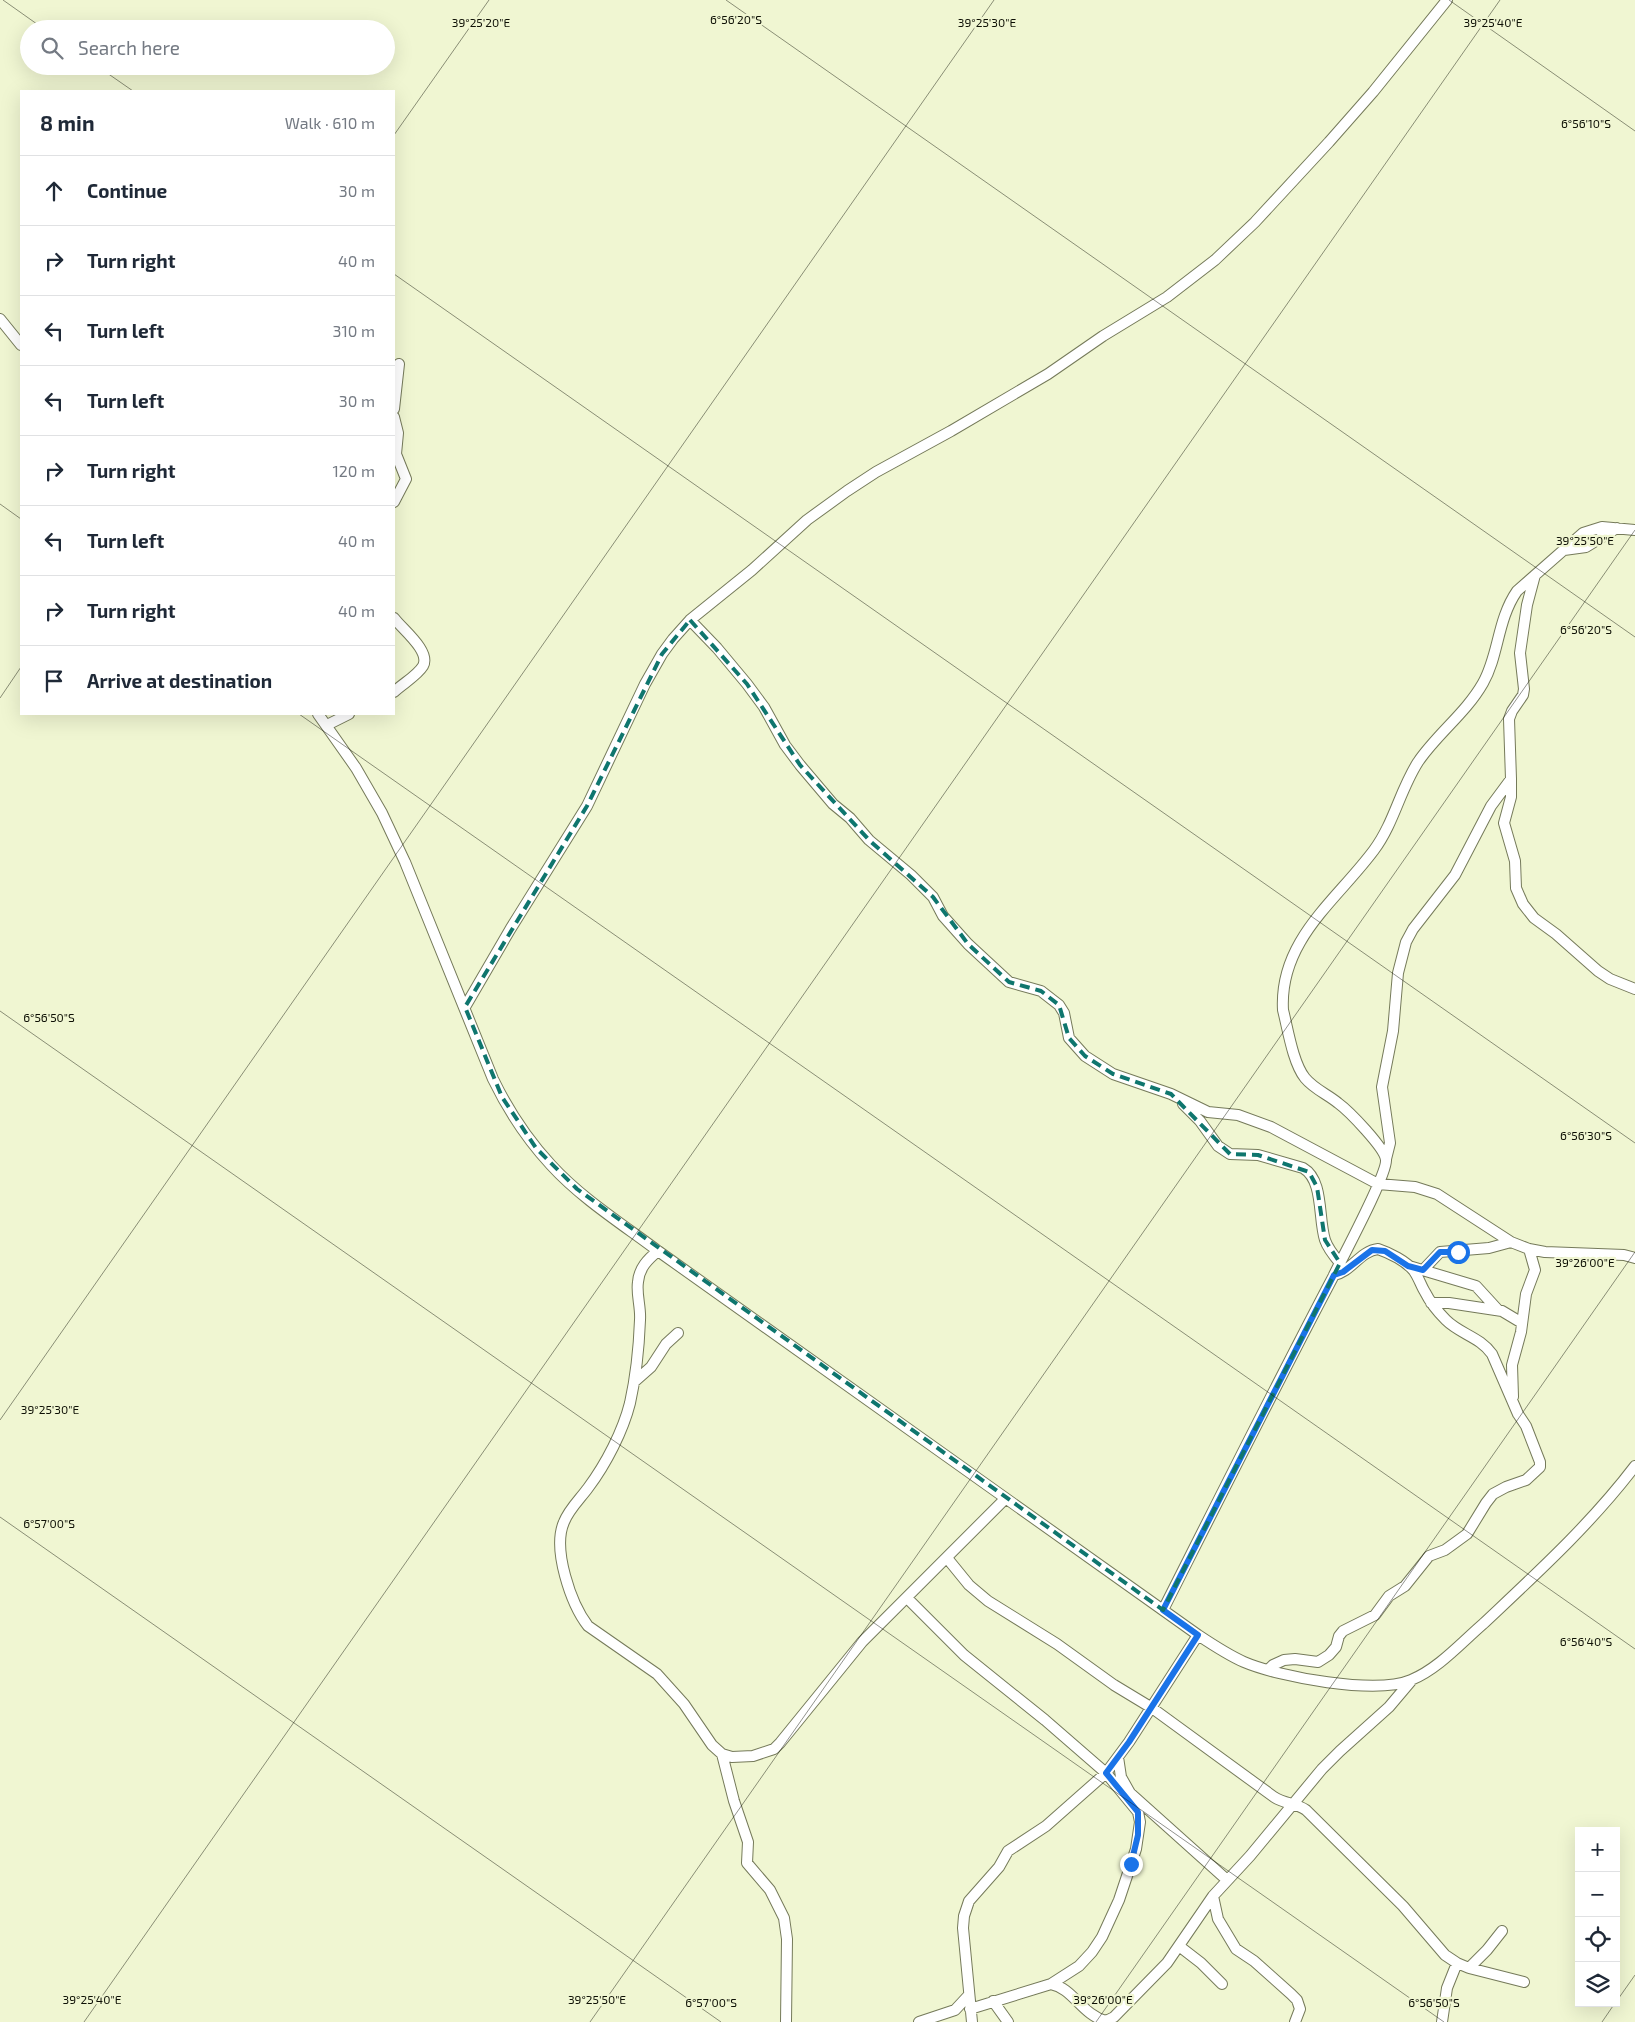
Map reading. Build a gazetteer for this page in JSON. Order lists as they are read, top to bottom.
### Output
{
  "page": {
    "search": "Search here",
    "heading": ["8 min", "Walk · 610 m"],
    "list": [
      ["Continue", "30 m"],
      ["Turn right", "40 m"],
      ["Turn left", "310 m"],
      ["Turn left", "30 m"],
      ["Turn right", "120 m"],
      ["Turn left", "40 m"],
      ["Turn right", "40 m"],
      "Arrive at destination"
    ],
    "map_buttons": ["+", "−"]
  },
  "coordinates": [
    "6°56'20\"S",
    "39°25'20\"E",
    "39°25'30\"E",
    "39°25'40\"E",
    "6°56'10\"S",
    "39°25'50\"E",
    "6°56'50\"S",
    "6°56'30\"S",
    "39°26'00\"E",
    "6°57'00\"S",
    "6°56'40\"S"
  ]
}
